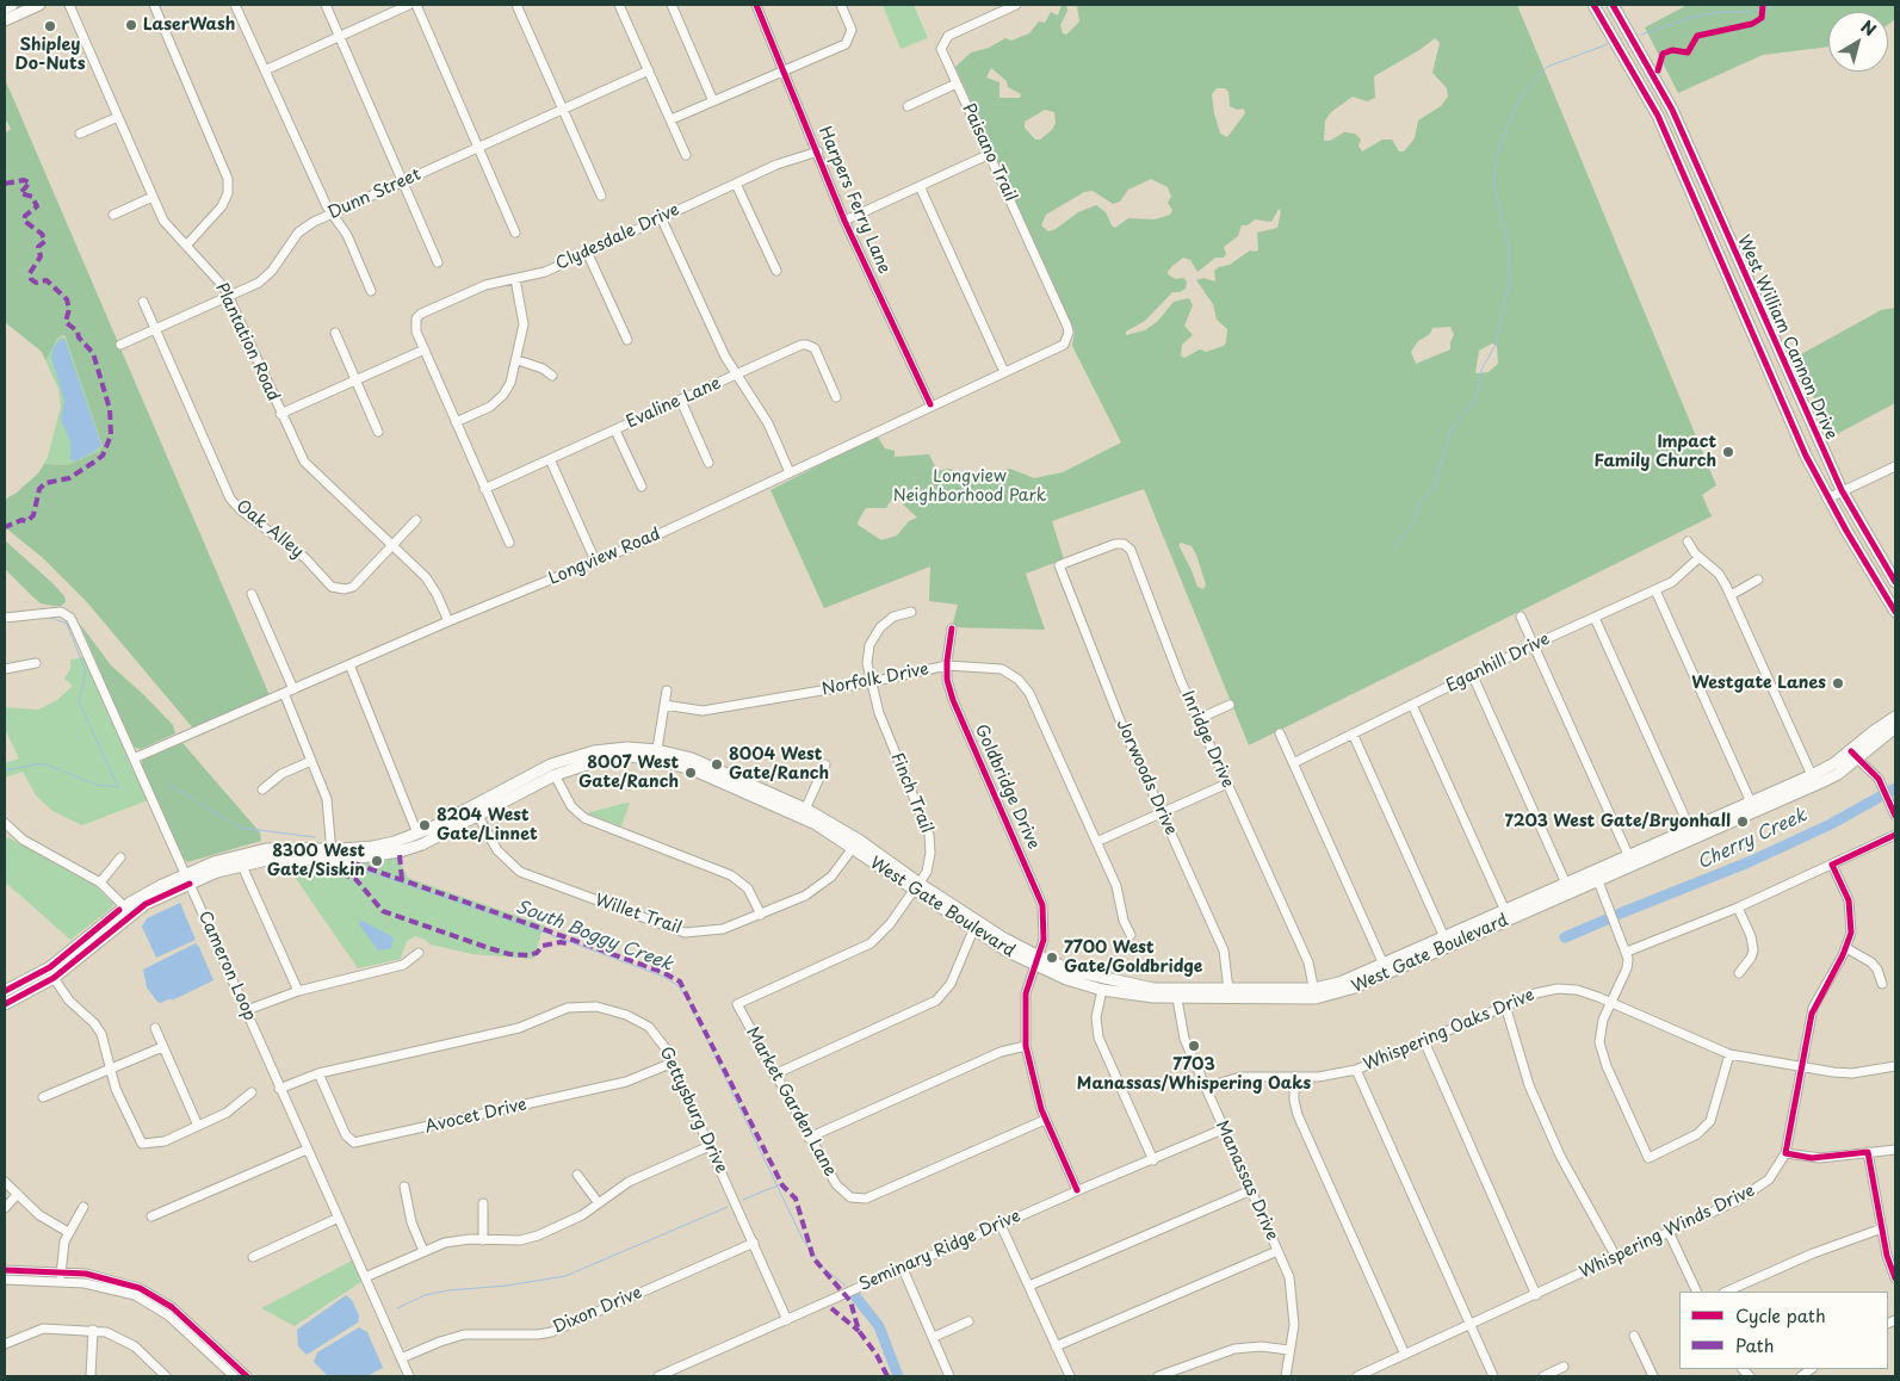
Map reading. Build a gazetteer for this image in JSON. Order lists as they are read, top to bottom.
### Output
{
  "streets": {
    "main road": ["West William Cannon Drive", "West Gate Boulevard"],
    "street": [
      "Paisano Trail",
      "Dunn Street",
      "Harpers Ferry Lane",
      "Clydesdale Drive",
      "Plantation Road",
      "Evaline Lane",
      "Oak Alley",
      "Longview Road",
      "Eganhill Drive",
      "Norfolk Drive",
      "Inridge Drive",
      "Jorwoods Drive",
      "Goldbridge Drive",
      "Finch Trail",
      "Willet Trail",
      "Cameron Loop",
      "Whispering Oaks Drive",
      "Market Garden Lane",
      "Gettysburg Drive",
      "Avocet Drive",
      "Manassas Drive",
      "Whispering Winds Drive",
      "Seminary Ridge Drive",
      "Dixon Drive"
    ]
  },
  "crossings": [
    ["Paisano Trail", "Longview Road"],
    ["Dunn Street", "Plantation Road"],
    ["Dunn Street", "Oak Alley"],
    ["Harpers Ferry Lane", "Clydesdale Drive"],
    ["Harpers Ferry Lane", "Longview Road"],
    ["Plantation Road", "Oak Alley"],
    ["Plantation Road", "Longview Road"],
    ["Longview Road", "Cameron Loop"],
    ["Norfolk Drive", "Goldbridge Drive"],
    ["Norfolk Drive", "Finch Trail"],
    ["Inridge Drive", "Jorwoods Drive"],
    ["Inridge Drive", "West Gate Boulevard"],
    ["Jorwoods Drive", "West Gate Boulevard"],
    ["Goldbridge Drive", "West Gate Boulevard"],
    ["Goldbridge Drive", "Market Garden Lane"],
    ["Goldbridge Drive", "Seminary Ridge Drive"],
    ["Finch Trail", "West Gate Boulevard"],
    ["Finch Trail", "Market Garden Lane"],
    ["West Gate Boulevard", "Willet Trail"],
    ["West Gate Boulevard", "Cameron Loop"],
    ["West Gate Boulevard", "Manassas Drive"],
    ["Cameron Loop", "Gettysburg Drive"],
    ["Cameron Loop", "Dixon Drive"],
    ["Whispering Oaks Drive", "Manassas Drive"],
    ["Whispering Oaks Drive", "Whispering Winds Drive"],
    ["Gettysburg Drive", "Avocet Drive"],
    ["Gettysburg Drive", "Seminary Ridge Drive"],
    ["Gettysburg Drive", "Dixon Drive"],
    ["Manassas Drive", "Seminary Ridge Drive"]
  ],
  "water": ["Cherry Creek", "South Boggy Creek"],
  "parks": ["Longview Neighborhood Park"],
  "places": [
    "LaserWash",
    "Shipley Do-Nuts",
    "Impact Family Church",
    "Westgate Lanes",
    "8004 West Gate/Ranch",
    "8007 West Gate/Ranch",
    "7203 West Gate/Bryonhall",
    "8204 West Gate/Linnet",
    "8300 West Gate/Siskin",
    "7700 West Gate/Goldbridge",
    "7703 Manassas/Whispering Oaks"
  ],
  "legend": ["Cycle path", "Path"],
  "north": "top right"
}
